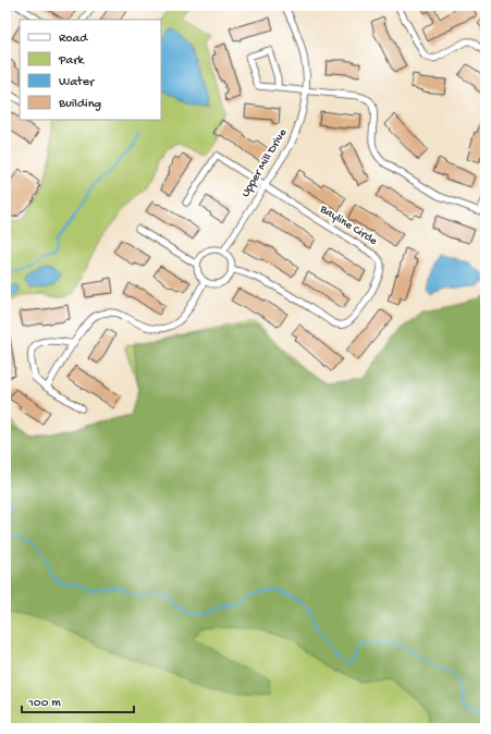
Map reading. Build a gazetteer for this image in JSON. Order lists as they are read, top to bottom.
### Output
{
  "streets": {
    "street": ["Upper Mill Drive", "Bayline Circle"]
  },
  "crossings": [
    ["Upper Mill Drive", "Bayline Circle"]
  ],
  "legend": [
    "Road",
    "Park",
    "Water",
    "Building"
  ],
  "scale_bar": "100 m"
}
